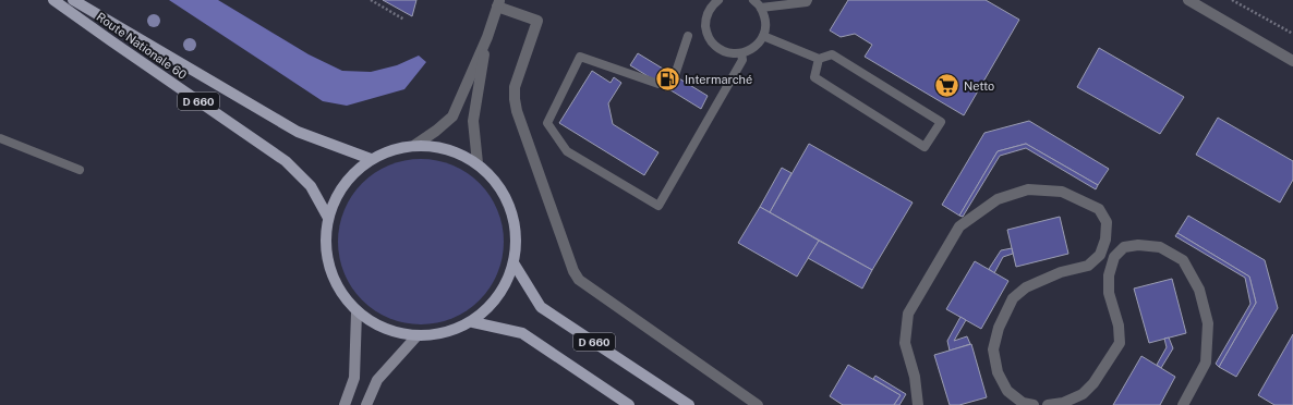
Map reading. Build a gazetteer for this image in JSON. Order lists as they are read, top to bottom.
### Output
{
  "streets": {
    "main road": ["Route Nationale 60", "D 660"]
  },
  "places": {
    "fuel station": ["Intermarché"],
    "supermarket": ["Netto"]
  }
}
